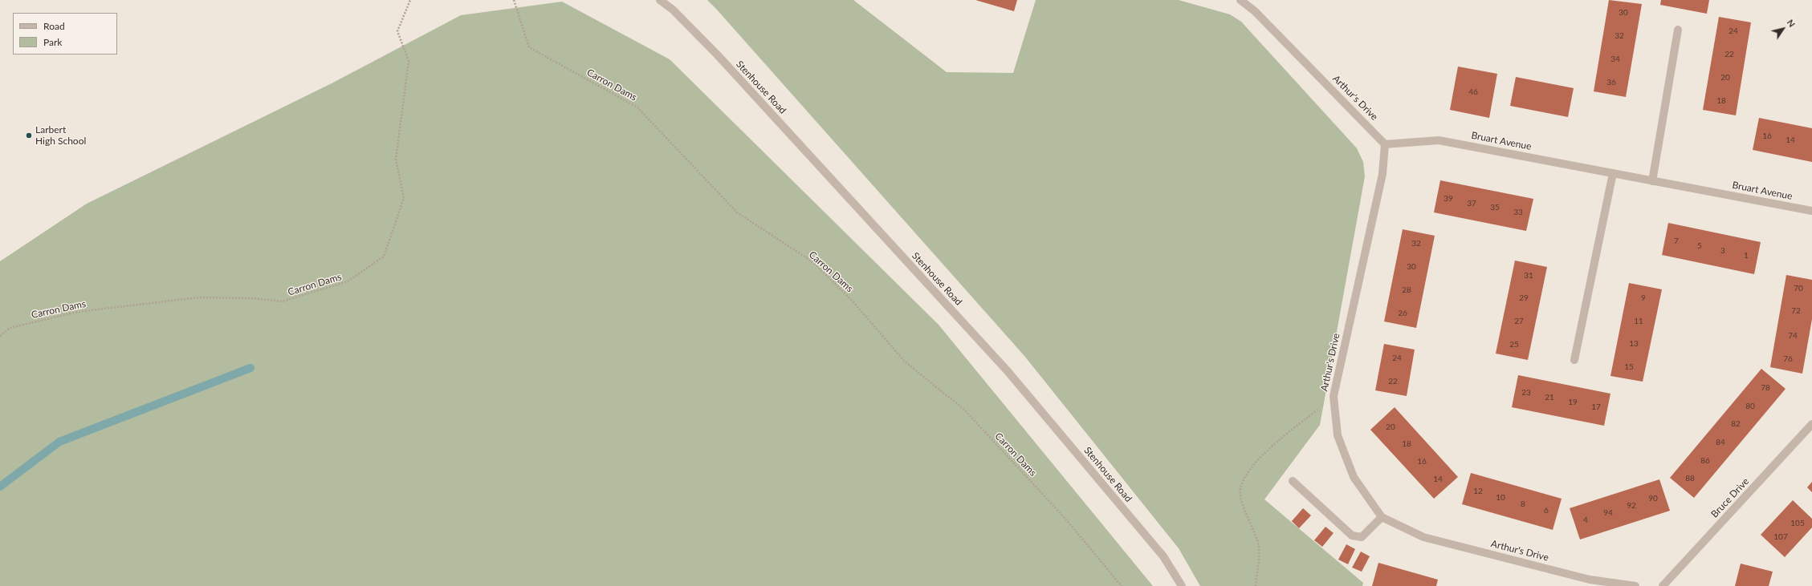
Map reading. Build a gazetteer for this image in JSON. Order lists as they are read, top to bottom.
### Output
{
  "streets": {
    "street": [
      "Stenhouse Road",
      "Arthur's Drive",
      "Bruart Avenue",
      "Bruce Drive"
    ],
    "path": ["Carron Dams"]
  },
  "crossings": [
    ["Arthur's Drive", "Bruart Avenue"]
  ],
  "places": ["Larbert High School"],
  "house_numbers": [
    "30",
    "24",
    "32",
    "22",
    "34",
    "20",
    "36",
    "46",
    "18",
    "16",
    "14",
    "39",
    "37",
    "35",
    "33",
    "7",
    "32",
    "5",
    "3",
    "1",
    "30",
    "31",
    "70",
    "28",
    "29",
    "9",
    "72",
    "26",
    "27",
    "11",
    "74",
    "13",
    "25",
    "24",
    "76",
    "15",
    "22",
    "78",
    "23",
    "21",
    "19",
    "80",
    "17",
    "82",
    "20",
    "84",
    "18",
    "86",
    "16",
    "88",
    "14",
    "12",
    "10",
    "90",
    "8",
    "92",
    "6",
    "94",
    "4",
    "105",
    "107"
  ],
  "legend": ["Road", "Park"],
  "north": "top right"
}
